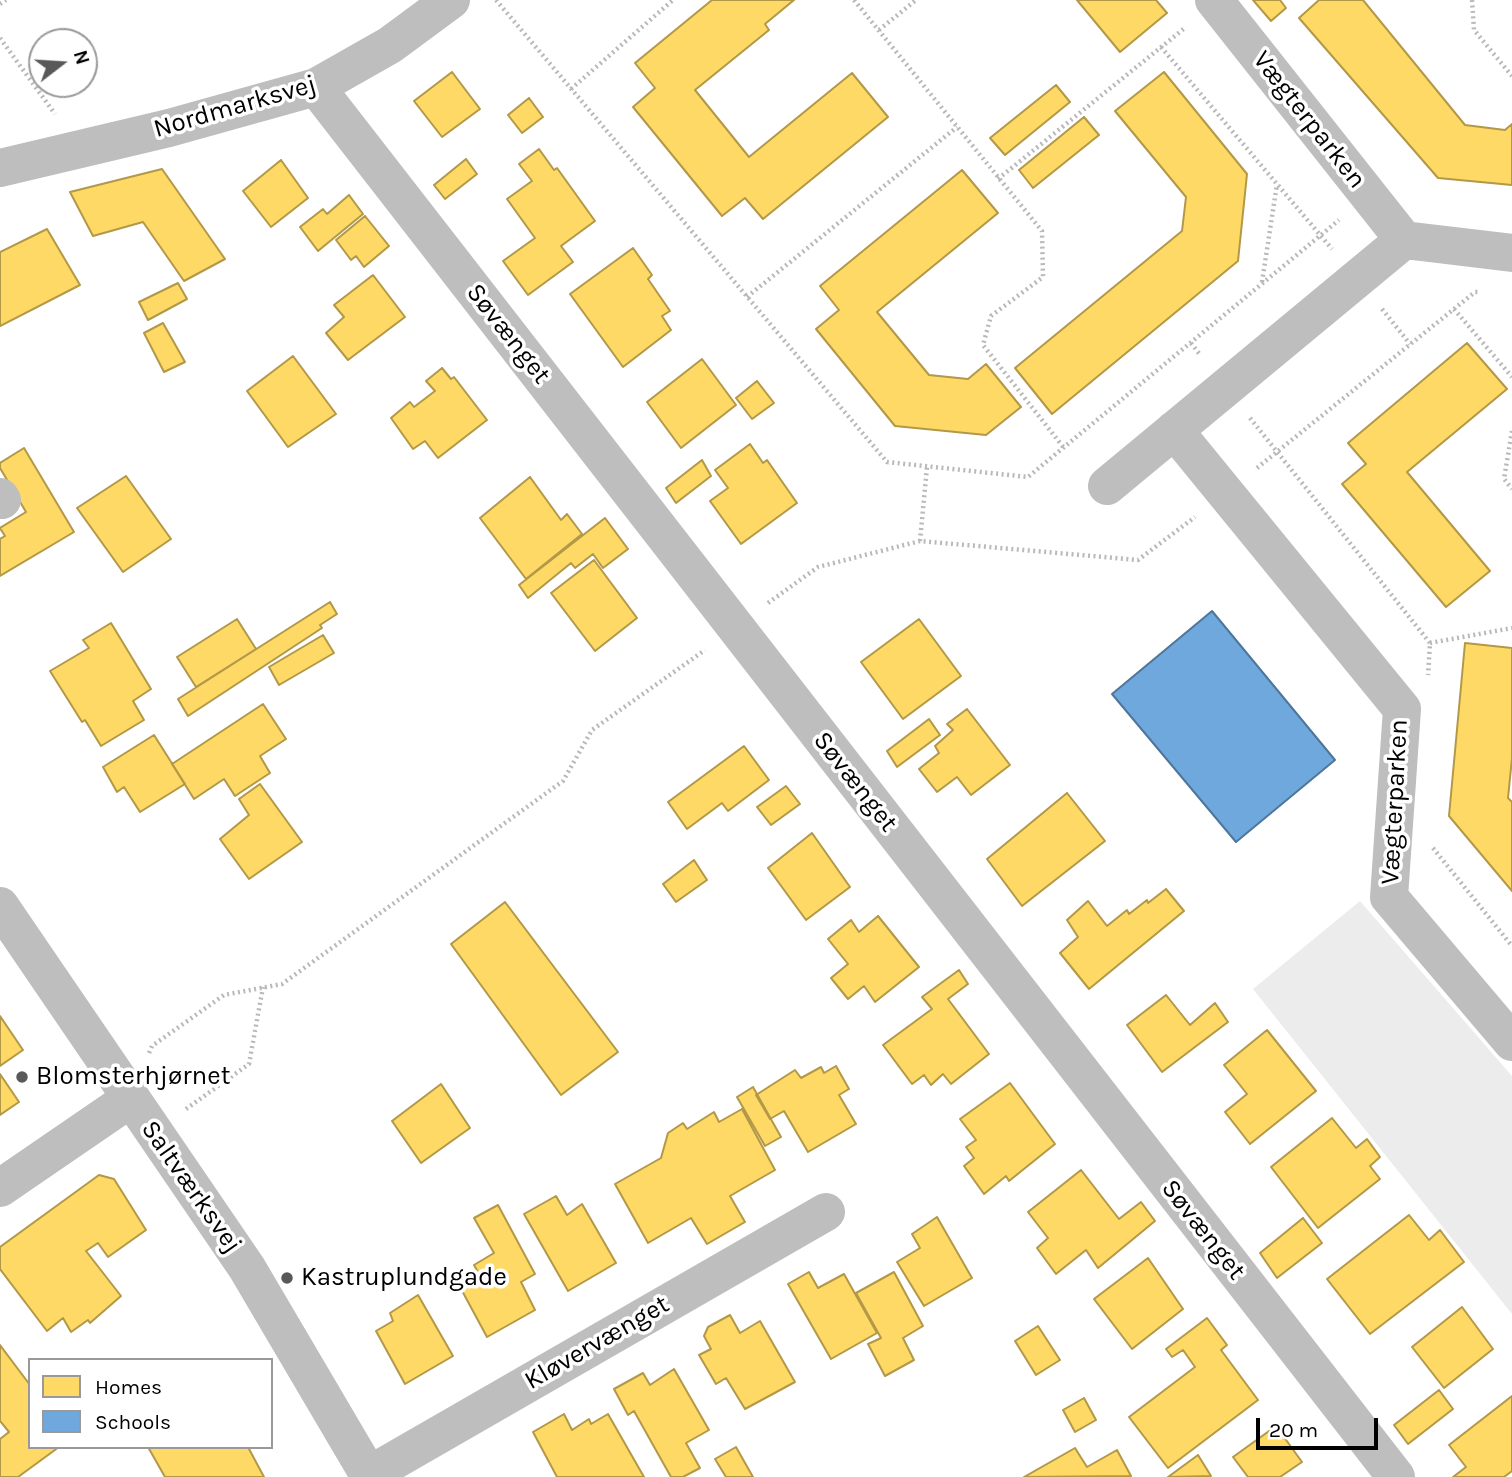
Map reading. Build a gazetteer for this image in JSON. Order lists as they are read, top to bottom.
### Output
{
  "streets": {
    "street": [
      "Nordmarksvej",
      "Vægterparken",
      "Søvænget",
      "Saltværksvej",
      "Kløvervænget"
    ]
  },
  "crossings": [
    ["Nordmarksvej", "Søvænget"],
    ["Saltværksvej", "Kløvervænget"]
  ],
  "places": ["Blomsterhjørnet", "Kastruplundgade"],
  "legend": ["Homes", "Schools"],
  "scale_bar": "20 m",
  "north": "right"
}
